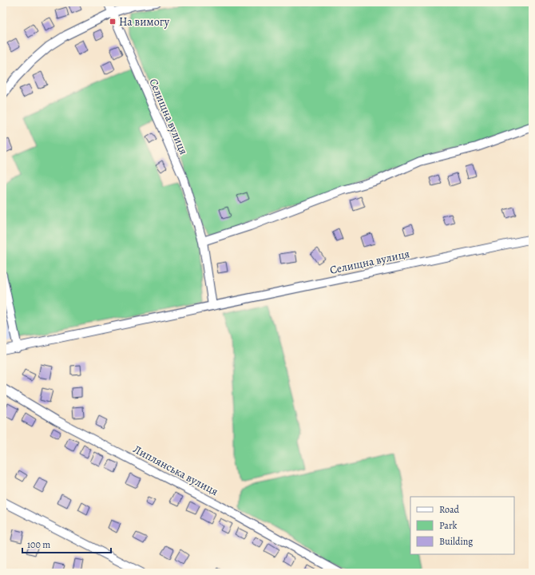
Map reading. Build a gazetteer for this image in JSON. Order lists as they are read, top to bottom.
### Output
{
  "streets": {
    "street": ["Селищна вулиця", "Липлянська вулиця"]
  },
  "places": {
    "transit": ["На вимогу"]
  },
  "legend": ["Road", "Park", "Building"],
  "scale_bar": "100 m"
}
